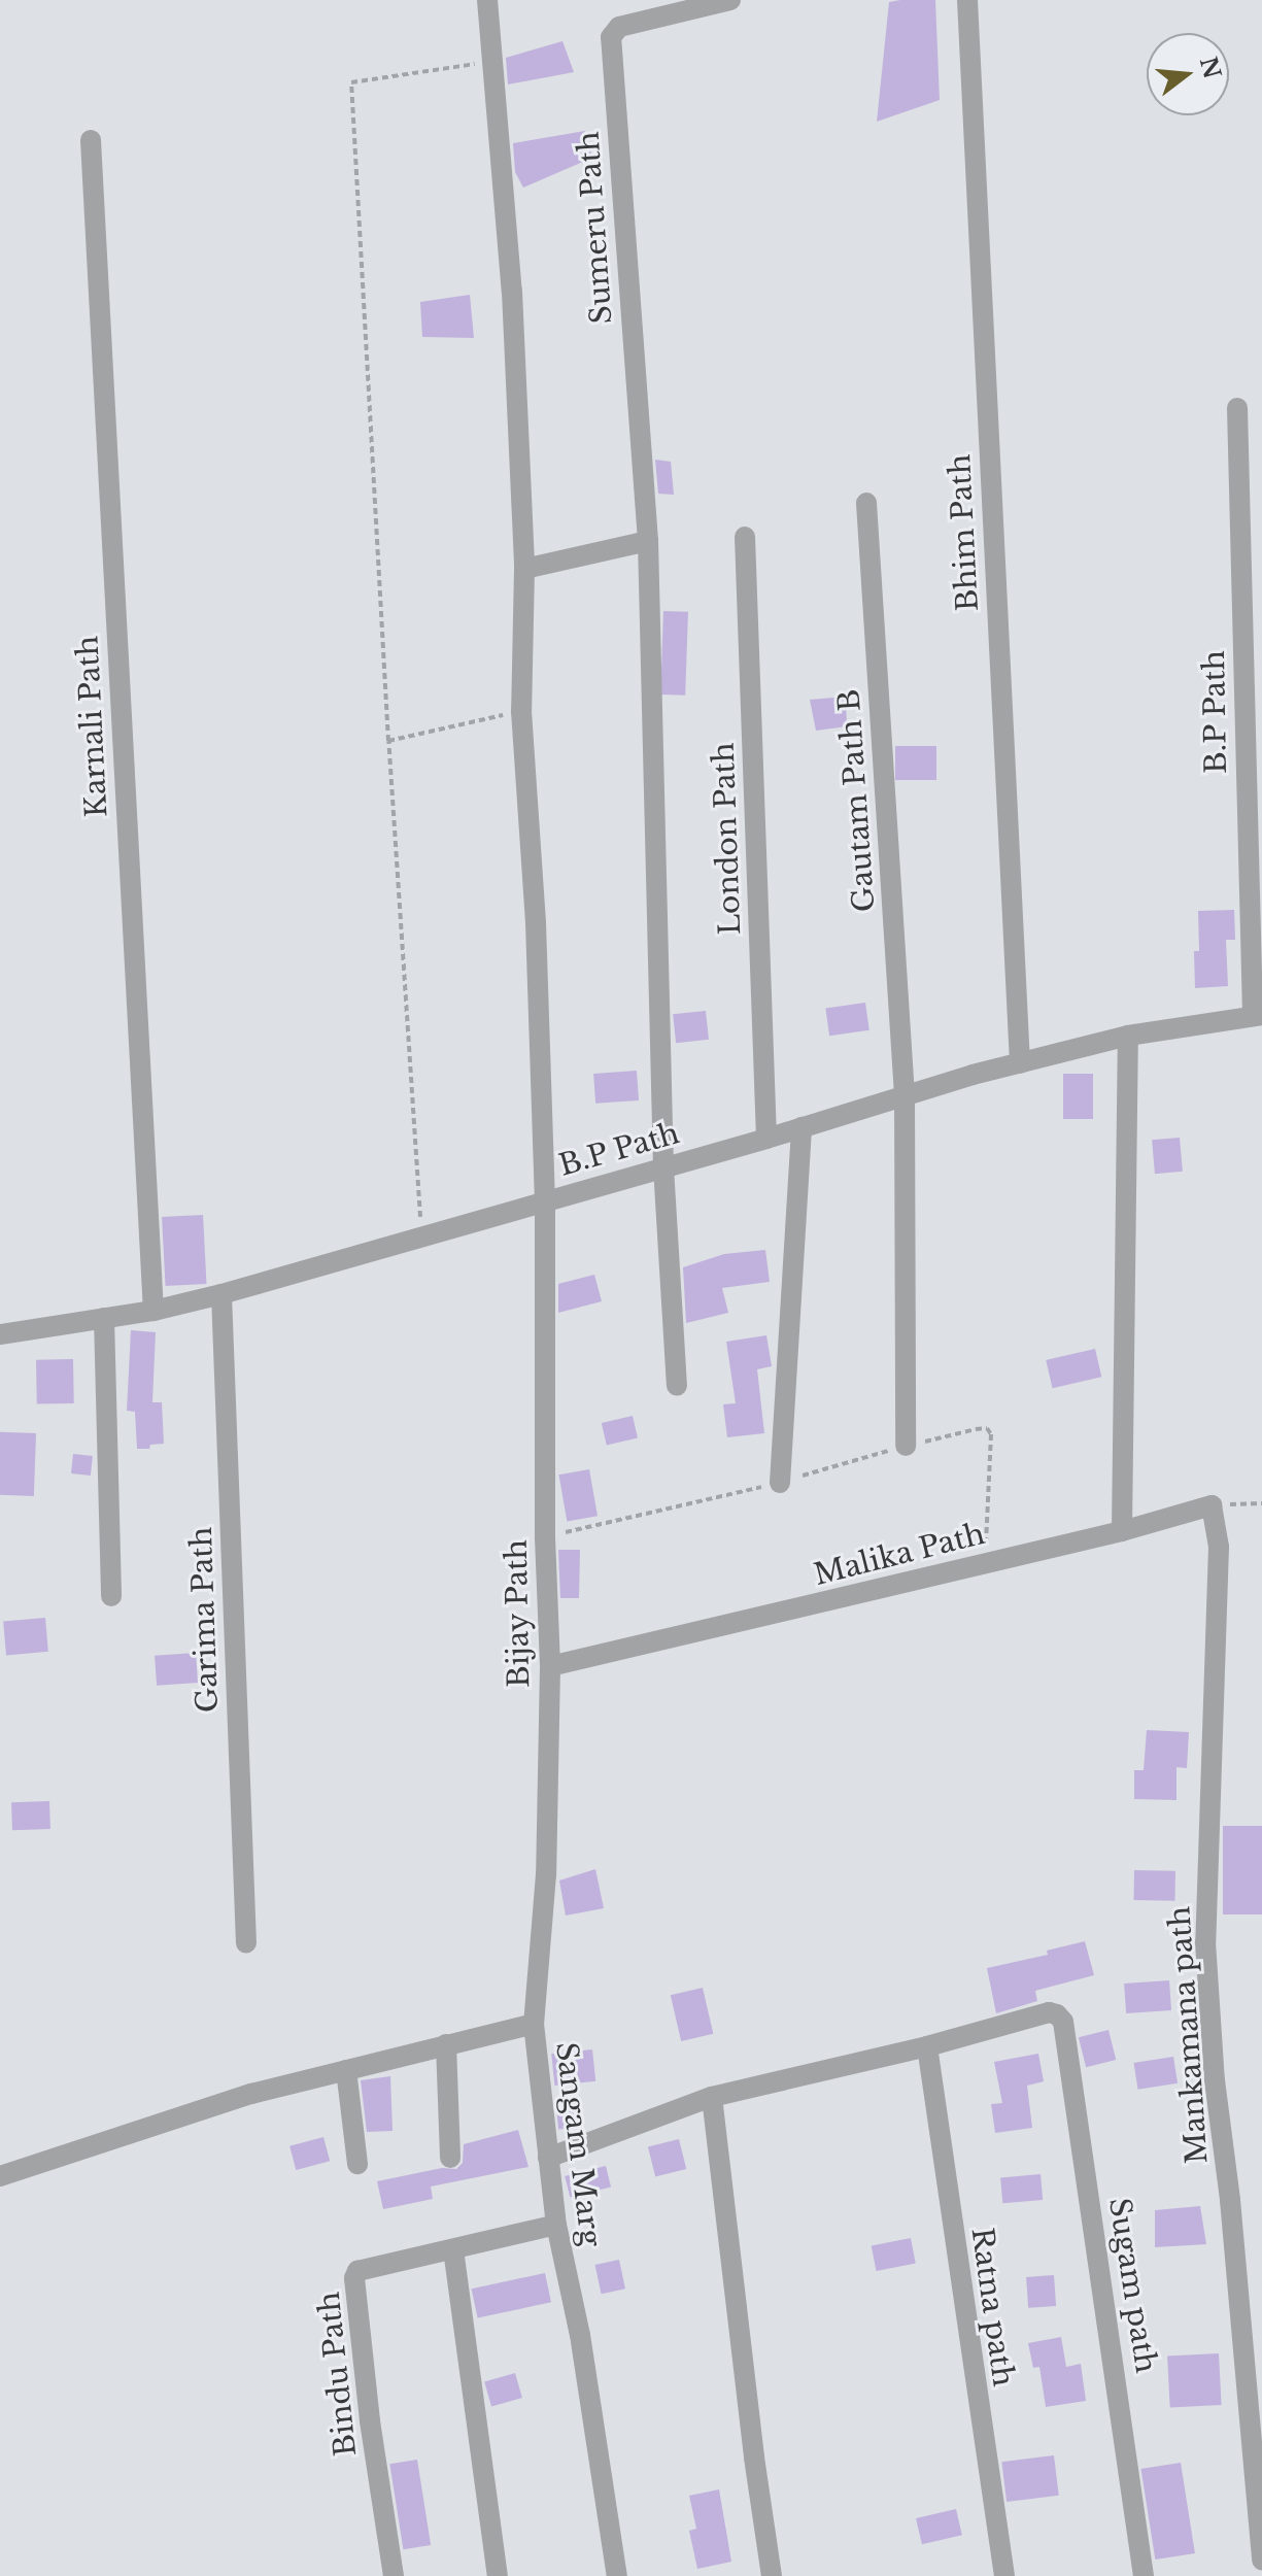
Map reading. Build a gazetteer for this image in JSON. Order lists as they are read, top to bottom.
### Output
{
  "streets": {
    "street": [
      "Sumeru Path",
      "Bhim Path",
      "B.P Path",
      "Karnali Path",
      "Gautam Path B",
      "London Path",
      "Malika Path",
      "Bijay Path",
      "Garima Path",
      "Mankamana path",
      "Sangam Marg",
      "Sugam path",
      "Ratna path",
      "Bindu Path"
    ]
  },
  "crossings": [
    ["Sumeru Path", "B.P Path"],
    ["Bhim Path", "B.P Path"],
    ["B.P Path", "Karnali Path"],
    ["B.P Path", "Gautam Path B"],
    ["B.P Path", "London Path"],
    ["B.P Path", "Bijay Path"],
    ["B.P Path", "Garima Path"],
    ["Malika Path", "Bijay Path"],
    ["Malika Path", "Mankamana path"],
    ["Bijay Path", "Sangam Marg"],
    ["Sangam Marg", "Bindu Path"],
    ["Sugam path", "Ratna path"]
  ],
  "north": "right"
}
